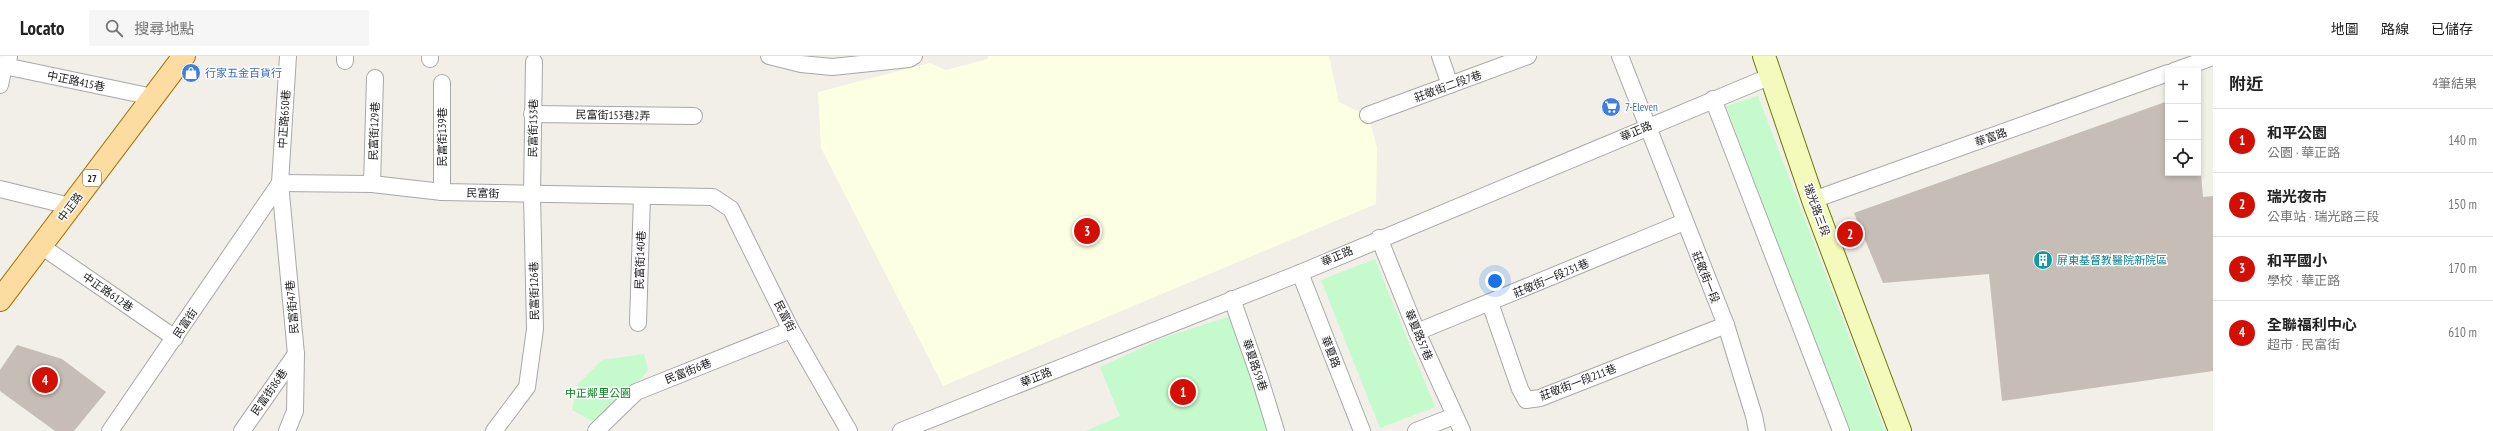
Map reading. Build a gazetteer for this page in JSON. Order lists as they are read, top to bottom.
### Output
{
  "streets": {
    "main road": ["27", "中正路"],
    "street": [
      "中正路415巷",
      "莊敬街二段7巷",
      "民富街153巷2弄",
      "中正路650巷",
      "民富街153巷",
      "民富街129巷",
      "華正路",
      "民富街139巷",
      "華富路",
      "民富街",
      "瑞光路三段",
      "民富街140巷",
      "莊敬街一段",
      "莊敬街一段231巷",
      "民富街126巷",
      "中正路612巷",
      "民富街47巷",
      "華夏路57巷",
      "華夏路",
      "華夏路59巷",
      "民富街6巷",
      "莊敬街一段211巷",
      "民富街86巷"
    ]
  },
  "crossings": [
    ["中正路415巷", "中正路"],
    ["民富街153巷2弄", "民富街153巷"],
    ["中正路650巷", "民富街"],
    ["中正路650巷", "民富街47巷"],
    ["民富街153巷", "民富街"],
    ["民富街153巷", "民富街126巷"],
    ["民富街129巷", "民富街"],
    ["華正路", "瑞光路三段"],
    ["華正路", "莊敬街一段"],
    ["華正路", "華夏路57巷"],
    ["華正路", "華夏路"],
    ["華正路", "華夏路59巷"],
    ["民富街139巷", "民富街"],
    ["華富路", "瑞光路三段"],
    ["民富街", "民富街140巷"],
    ["民富街", "民富街126巷"],
    ["民富街", "中正路612巷"],
    ["民富街", "民富街47巷"],
    ["民富街", "民富街6巷"],
    ["中正路", "中正路612巷"],
    ["莊敬街一段", "莊敬街一段231巷"],
    ["莊敬街一段", "莊敬街一段211巷"],
    ["莊敬街一段231巷", "華夏路57巷"],
    ["莊敬街一段231巷", "莊敬街一段211巷"],
    ["民富街47巷", "民富街86巷"]
  ],
  "parks": ["中正鄰里公園"],
  "places": {
    "shop": ["行家五金百貨行"],
    "supermarket": ["7-Eleven"],
    "building": ["屏東基督教醫院新院區"]
  },
  "page": {
    "header": "Locato",
    "search": "搜尋地點",
    "nav": ["地圖", "路線", "已儲存"],
    "heading": ["附近", "4筆結果"],
    "map_buttons": ["+", "−"],
    "list": [
      {
        "mark": "1",
        "name": "和平公園",
        "note": "公園 · 華正路",
        "value": "140 m"
      },
      {
        "mark": "2",
        "name": "瑞光夜市",
        "note": "公車站 · 瑞光路三段",
        "value": "150 m"
      },
      {
        "mark": "3",
        "name": "和平國小",
        "note": "學校 · 華正路",
        "value": "170 m"
      },
      {
        "mark": "4",
        "name": "全聯福利中心",
        "note": "超市 · 民富街",
        "value": "610 m"
      }
    ],
    "pins": [
      "3",
      "2",
      "4",
      "1"
    ]
  }
}
